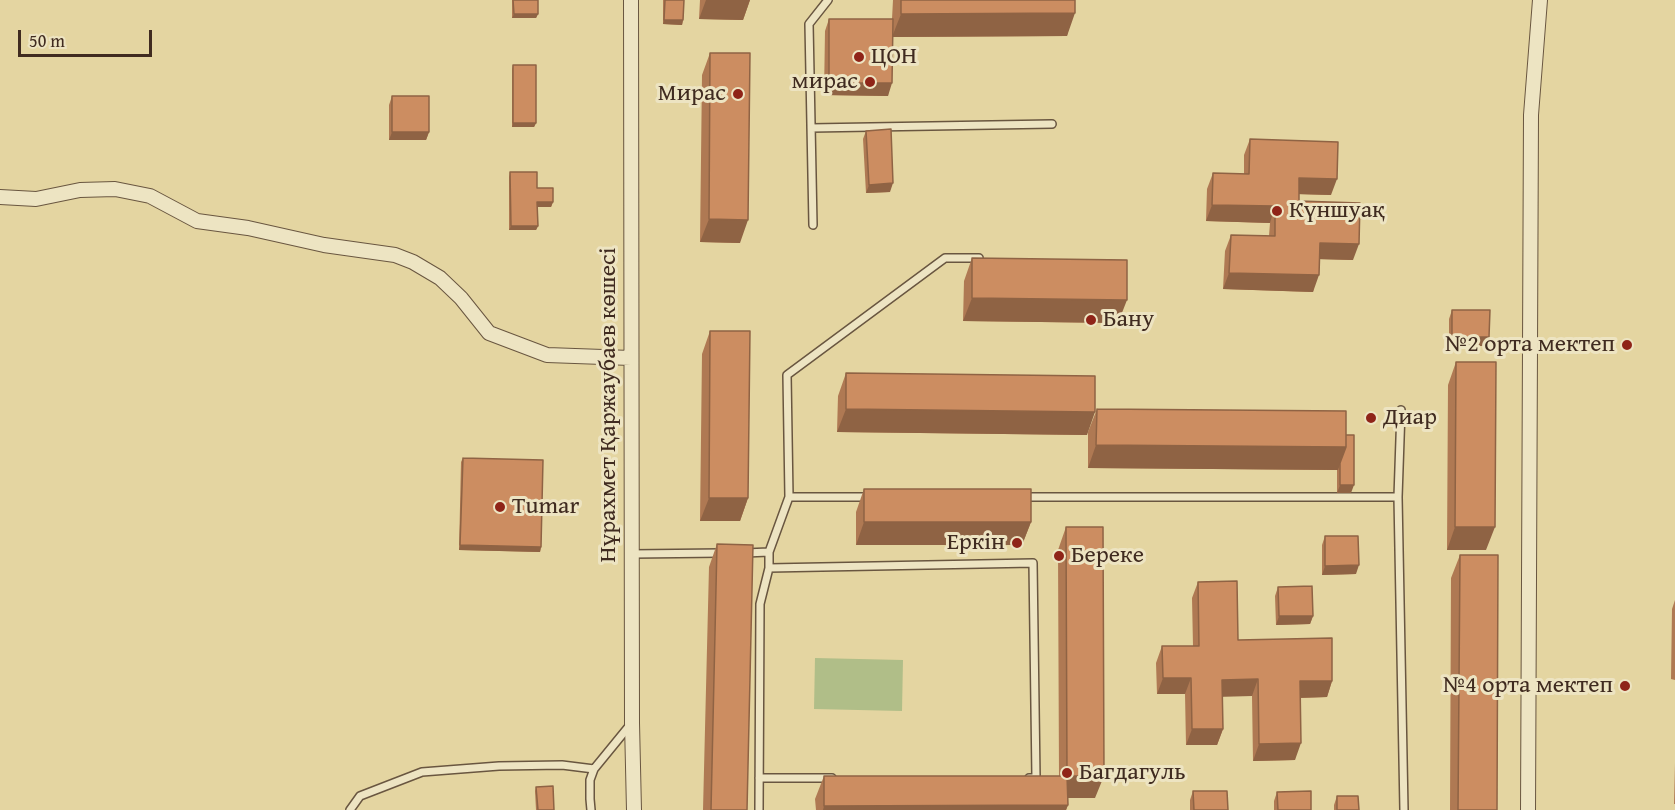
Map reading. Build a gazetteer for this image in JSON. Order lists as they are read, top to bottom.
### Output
{
  "streets": {
    "street": ["Нұрахмет Қаржаубаев көшесі"]
  },
  "places": [
    "ЦОН",
    "мирас",
    "Мирас",
    "Күншуақ",
    "Бану",
    "№2 орта мектеп",
    "Диар",
    "Tumar",
    "Еркін",
    "Береке",
    "№4 орта мектеп",
    "Багдагуль"
  ],
  "scale_bar": "50 m"
}
